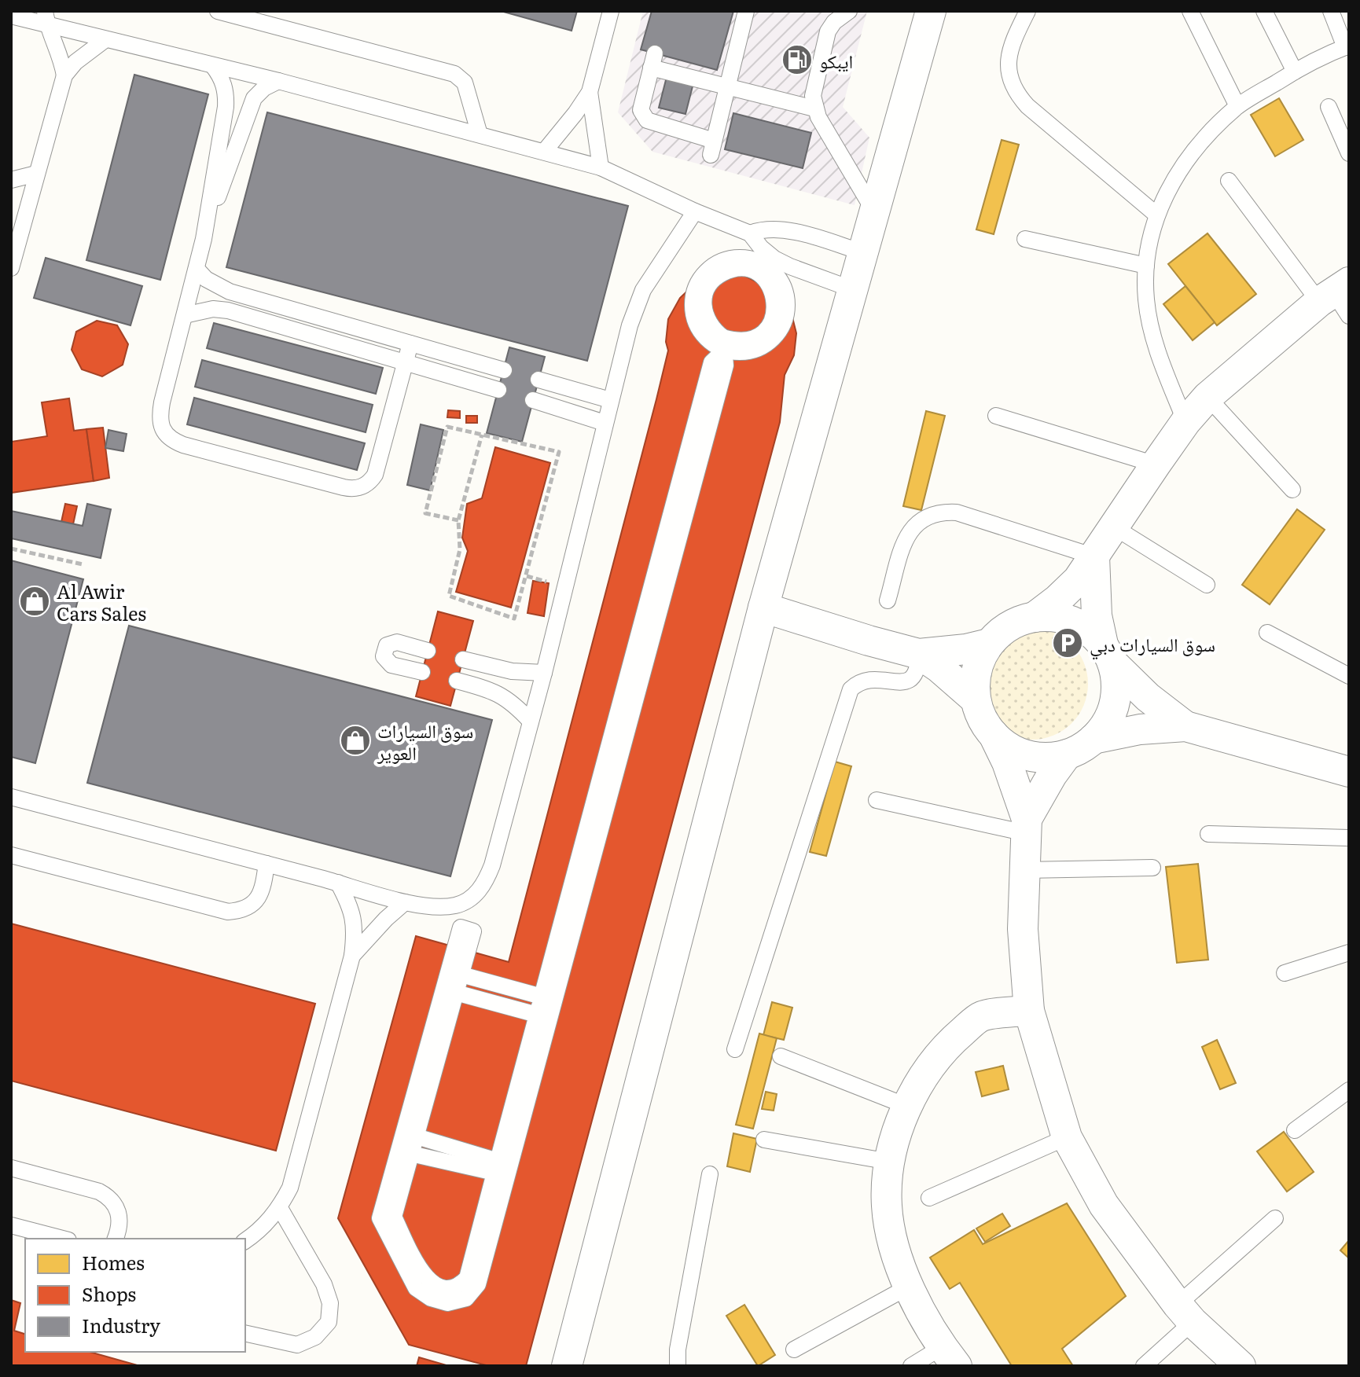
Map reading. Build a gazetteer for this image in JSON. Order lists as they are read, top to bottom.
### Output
{
  "places": {
    "fuel station": ["ايبكو"],
    "shop": ["Al Awir Cars Sales", "سوق السيارات العوير"],
    "parking": ["سوق السيارات دبي"]
  },
  "legend": ["Homes", "Shops", "Industry"]
}
